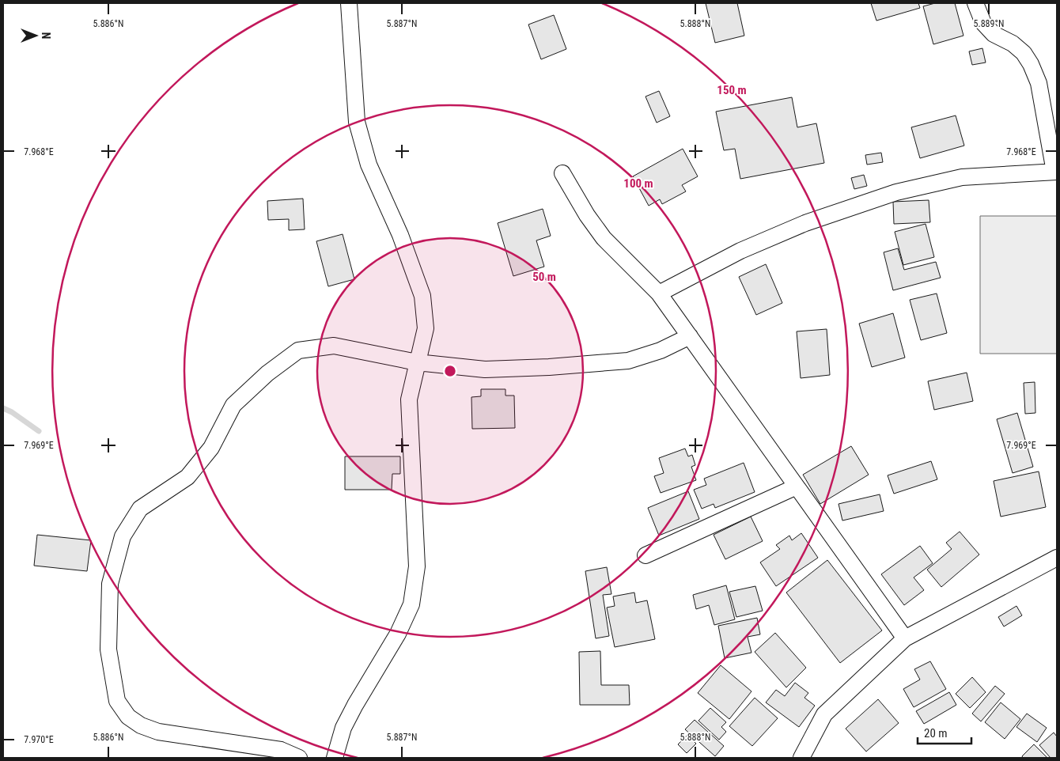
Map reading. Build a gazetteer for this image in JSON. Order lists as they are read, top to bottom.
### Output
{
  "scale_bar": "20 m",
  "north": "right",
  "coordinates": [
    "5.886°N",
    "5.887°N",
    "5.888°N",
    "5.889°N",
    "7.968°E",
    "7.969°E",
    "7.970°E"
  ],
  "rings": ["150 m", "100 m", "50 m"]
}
